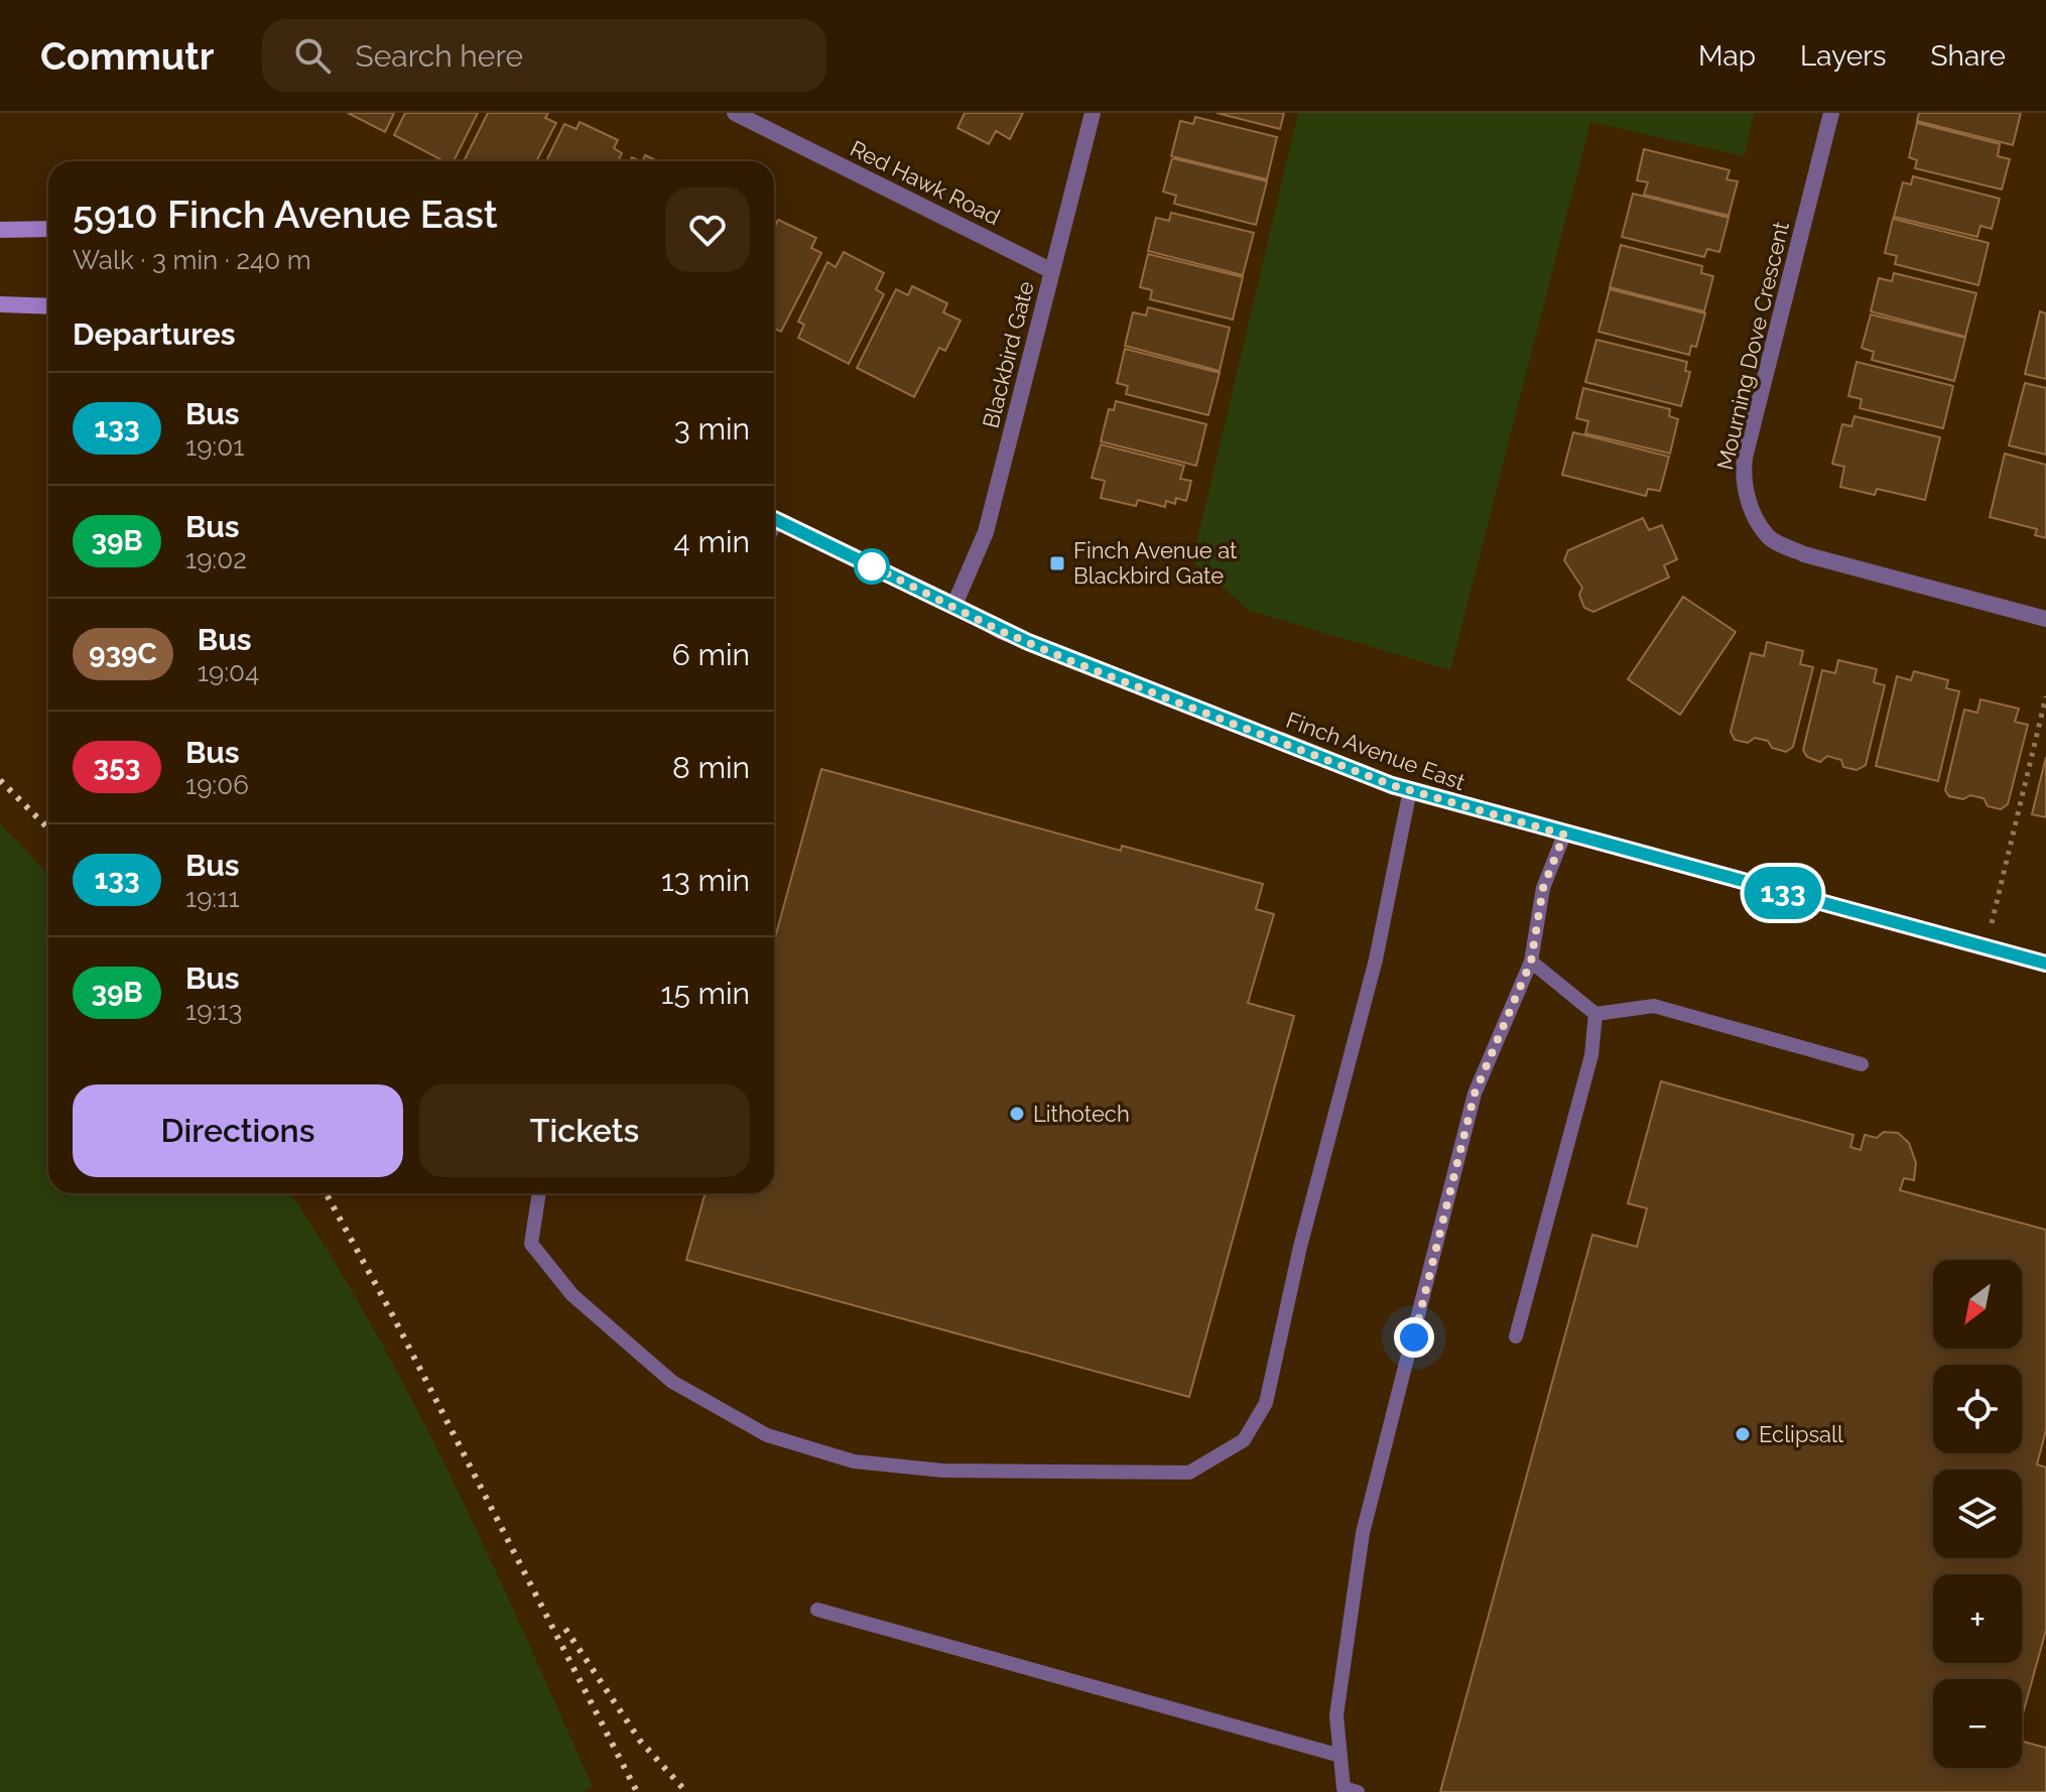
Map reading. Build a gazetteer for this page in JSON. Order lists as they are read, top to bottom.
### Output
{
  "streets": {
    "main road": ["Finch Avenue East"],
    "street": ["Red Hawk Road", "Mourning Dove Crescent", "Blackbird Gate"]
  },
  "crossings": [
    ["Red Hawk Road", "Blackbird Gate"],
    ["Blackbird Gate", "Finch Avenue East"]
  ],
  "places": {
    "transit": ["Finch Avenue at Blackbird Gate"],
    "other": ["Lithotech", "Eclipsall"]
  },
  "lines": ["bus line 133"],
  "north": "bottom left",
  "page": {
    "header": "Commutr",
    "search": "Search here",
    "nav": ["Map", "Layers", "Share"],
    "on_map": "133",
    "heading": [
      ["5910 Finch Avenue East", "Walk · 3 min · 240 m"],
      "Departures"
    ],
    "list": [
      {
        "mark": "133",
        "name": "Bus",
        "note": "19:01",
        "value": "3 min"
      },
      {
        "mark": "39B",
        "name": "Bus",
        "note": "19:02",
        "value": "4 min"
      },
      {
        "mark": "939C",
        "name": "Bus",
        "note": "19:04",
        "value": "6 min"
      },
      {
        "mark": "353",
        "name": "Bus",
        "note": "19:06",
        "value": "8 min"
      },
      {
        "mark": "133",
        "name": "Bus",
        "note": "19:11",
        "value": "13 min"
      },
      {
        "mark": "39B",
        "name": "Bus",
        "note": "19:13",
        "value": "15 min"
      }
    ],
    "buttons": ["Directions", "Tickets"],
    "map_buttons": ["+", "−"]
  }
}
